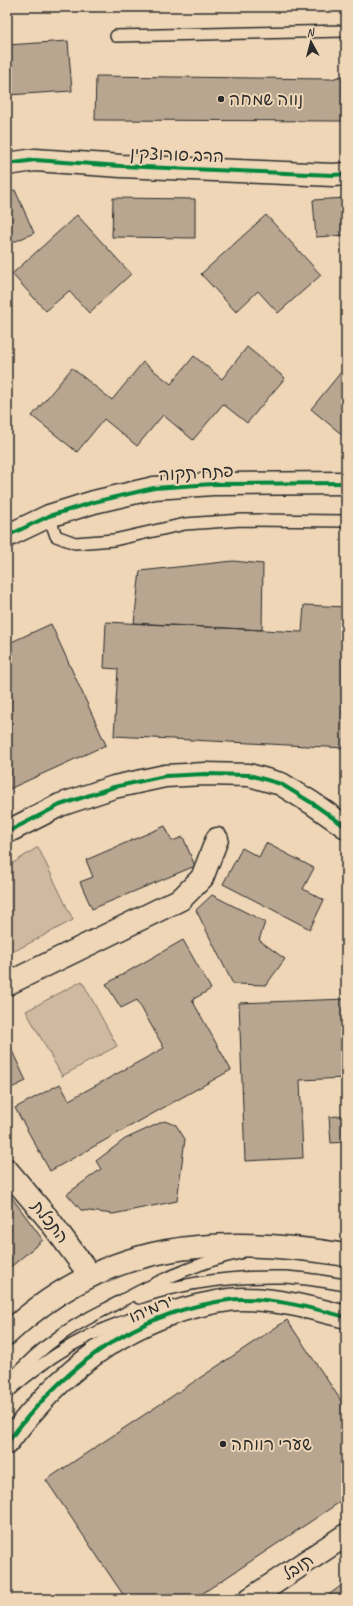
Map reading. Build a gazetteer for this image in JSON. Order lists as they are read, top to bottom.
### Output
{
  "streets": {
    "street": [
      "הרב סורוצקין",
      "פתח תקוה",
      "התכלת",
      "ירמיהו",
      "תובל"
    ]
  },
  "places": ["נווה שמחה", "שערי רווחה"],
  "north": "top"
}
